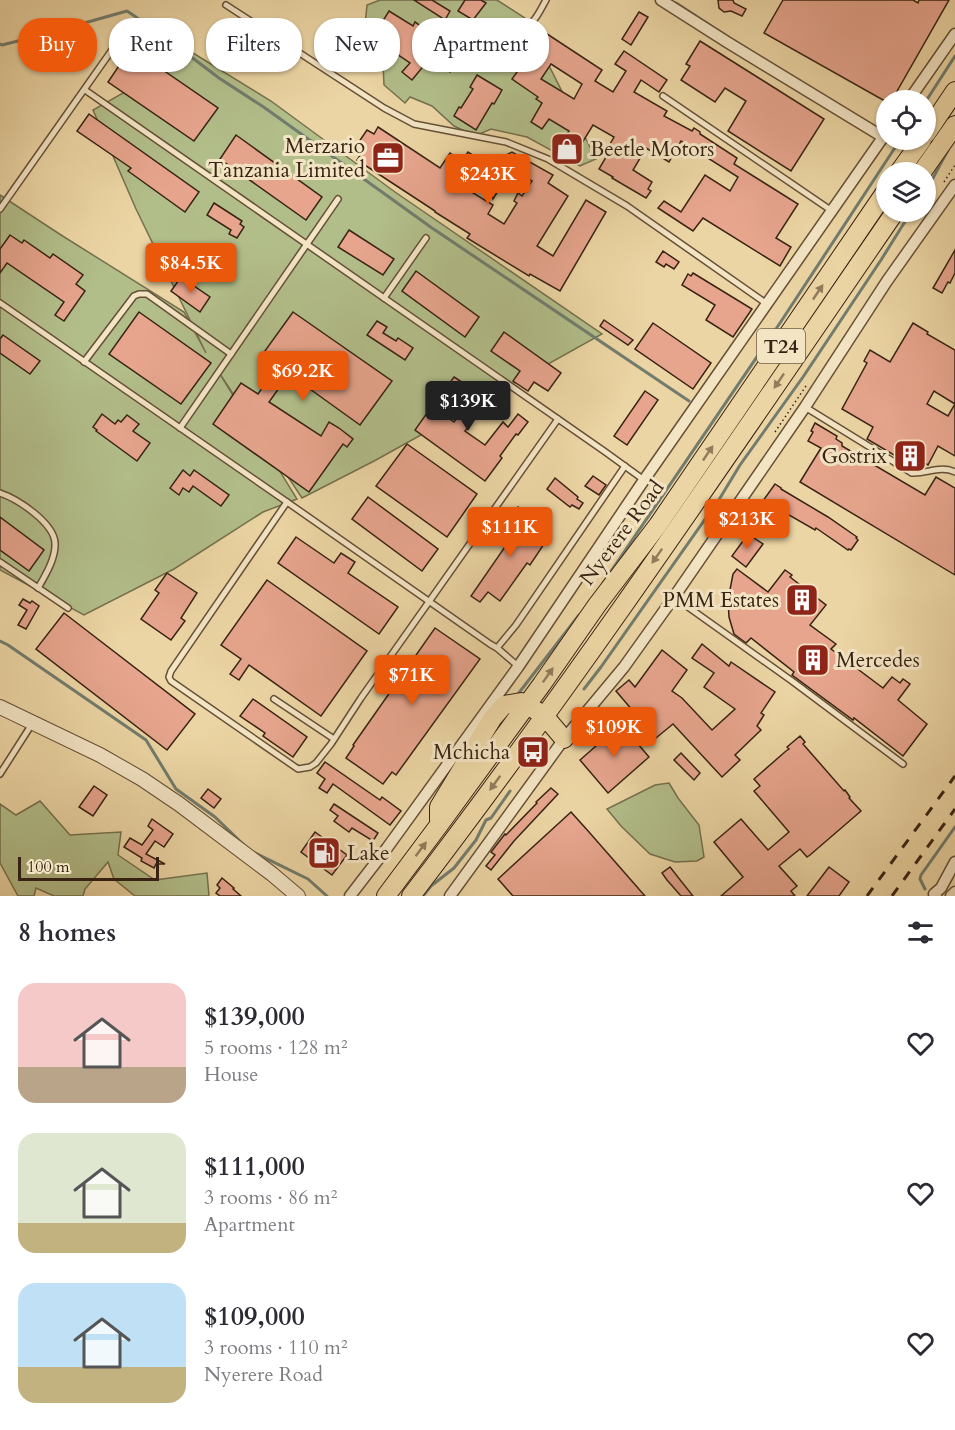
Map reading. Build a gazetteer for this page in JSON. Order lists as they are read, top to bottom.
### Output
{
  "streets": {
    "highway": ["T24", "Nyerere Road"]
  },
  "places": {
    "shop": ["Beetle Motors"],
    "office": ["Merzario Tanzania Limited"],
    "building": ["Gostrix", "PMM Estates", "Mercedes"],
    "bus stop": ["Mchicha"],
    "fuel station": ["Lake"]
  },
  "scale_bar": "100 m",
  "page": {
    "chip": [
      "Buy",
      "Rent",
      "Filters",
      "New",
      "Apartment"
    ],
    "price": [
      "$243K",
      "$84.5K",
      "$69.2K",
      "$139K",
      "$213K",
      "$111K",
      "$71K",
      "$109K"
    ],
    "scale": "100 m",
    "heading": "8 homes",
    "list": [
      {
        "name": "$139,000",
        "note": "5 rooms · 128 m² · House"
      },
      {
        "name": "$111,000",
        "note": "3 rooms · 86 m² · Apartment"
      },
      {
        "name": "$109,000",
        "note": "3 rooms · 110 m² · Nyerere Road"
      }
    ]
  }
}
